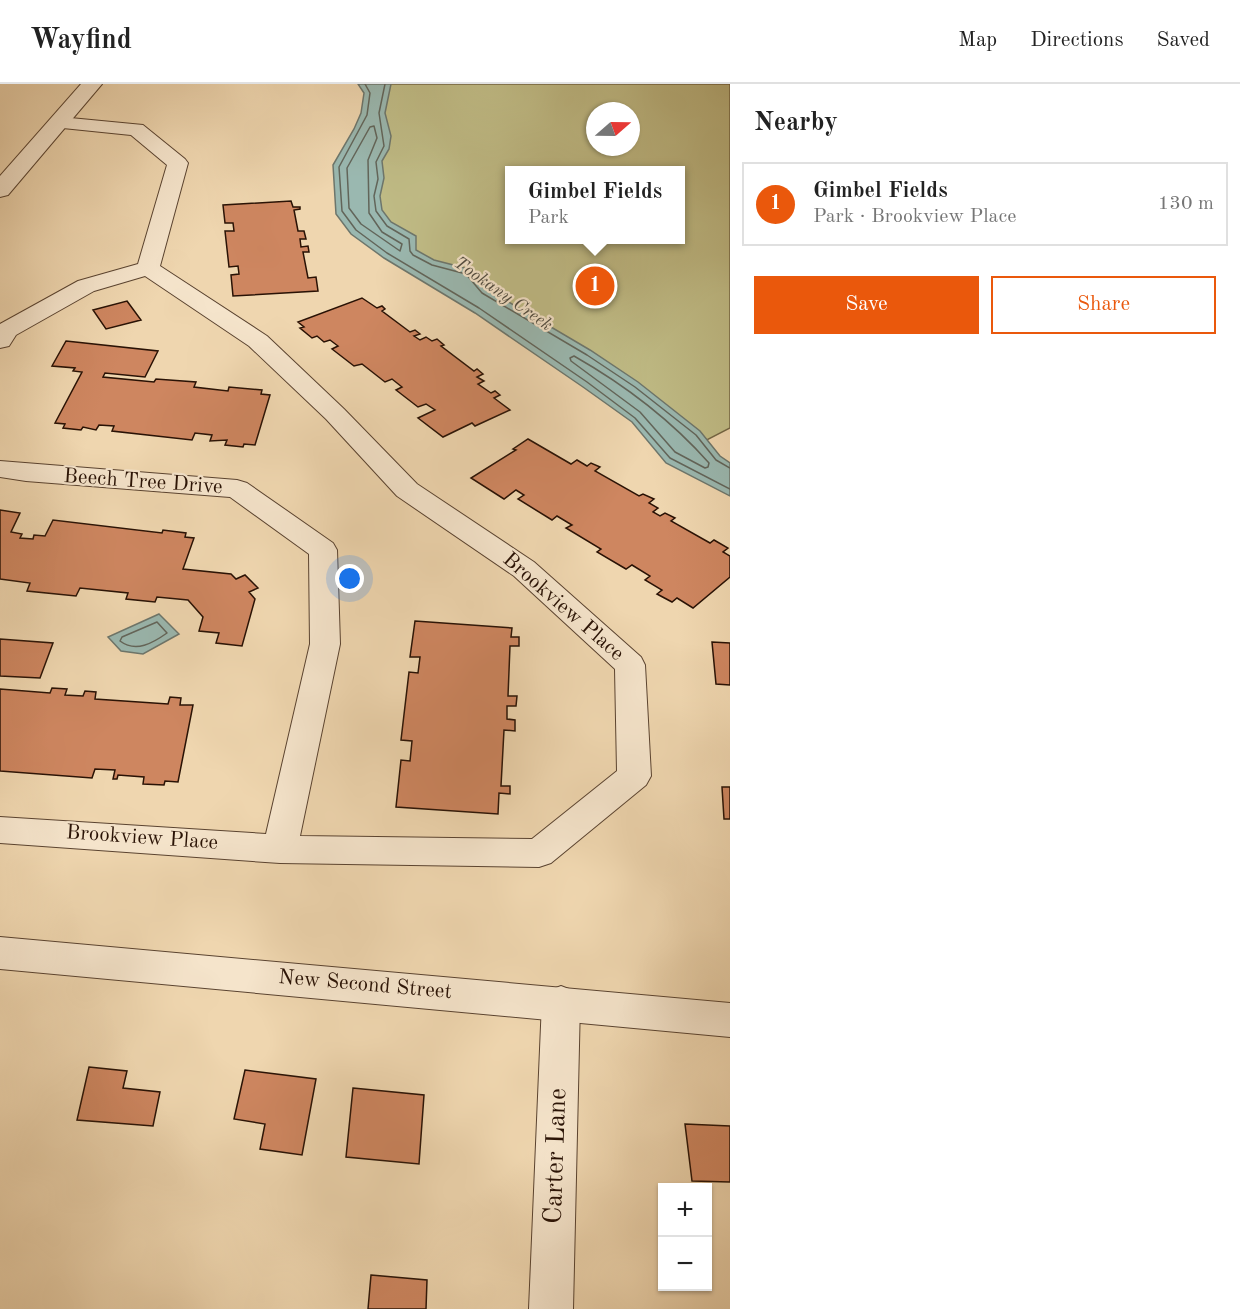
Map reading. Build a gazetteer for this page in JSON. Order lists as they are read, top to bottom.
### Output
{
  "streets": {
    "street": [
      "Beech Tree Drive",
      "Brookview Place",
      "New Second Street",
      "Carter Lane"
    ]
  },
  "crossings": [
    ["Beech Tree Drive", "Brookview Place"],
    ["New Second Street", "Carter Lane"]
  ],
  "water": ["Tookany Creek"],
  "north": "right",
  "page": {
    "header": "Wayfind",
    "nav": ["Map", "Directions", "Saved"],
    "heading": "Nearby",
    "list": [
      {
        "mark": "1",
        "name": "Gimbel Fields",
        "note": "Park · Brookview Place",
        "value": "130 m"
      }
    ],
    "popup": ["Gimbel Fields", "Park"],
    "buttons": ["Save", "Share"],
    "pins": "1",
    "map_buttons": ["+", "−"]
  }
}
